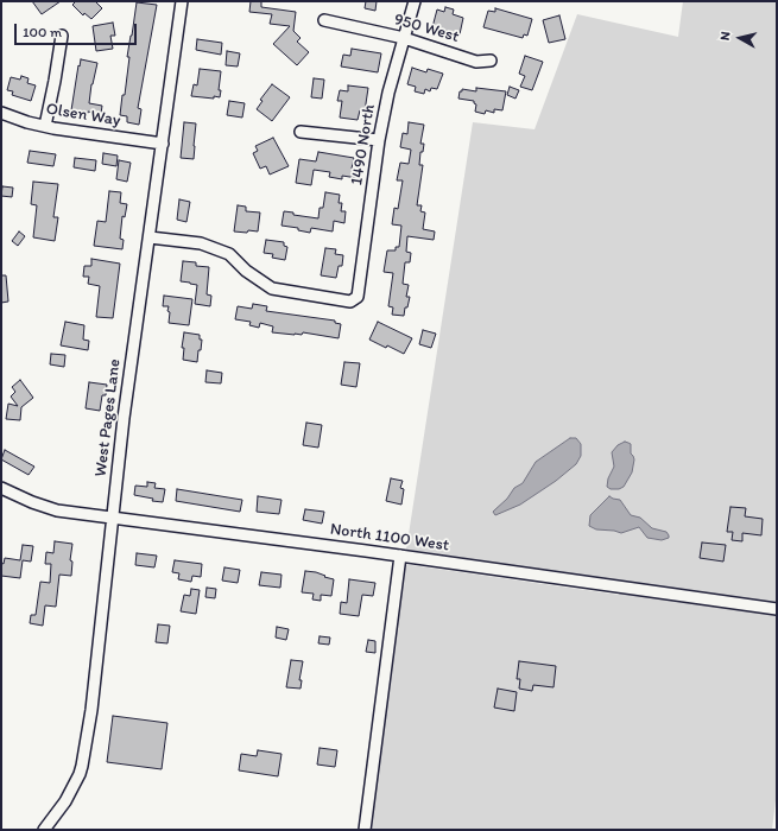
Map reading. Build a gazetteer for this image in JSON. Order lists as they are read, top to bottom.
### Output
{
  "streets": {
    "street": [
      "950 West",
      "Olsen Way",
      "1490 North",
      "West Pages Lane",
      "North 1100 West"
    ]
  },
  "crossings": [
    ["950 West", "1490 North"],
    ["Olsen Way", "West Pages Lane"],
    ["1490 North", "West Pages Lane"],
    ["West Pages Lane", "North 1100 West"]
  ],
  "scale_bar": "100 m",
  "north": "left"
}
